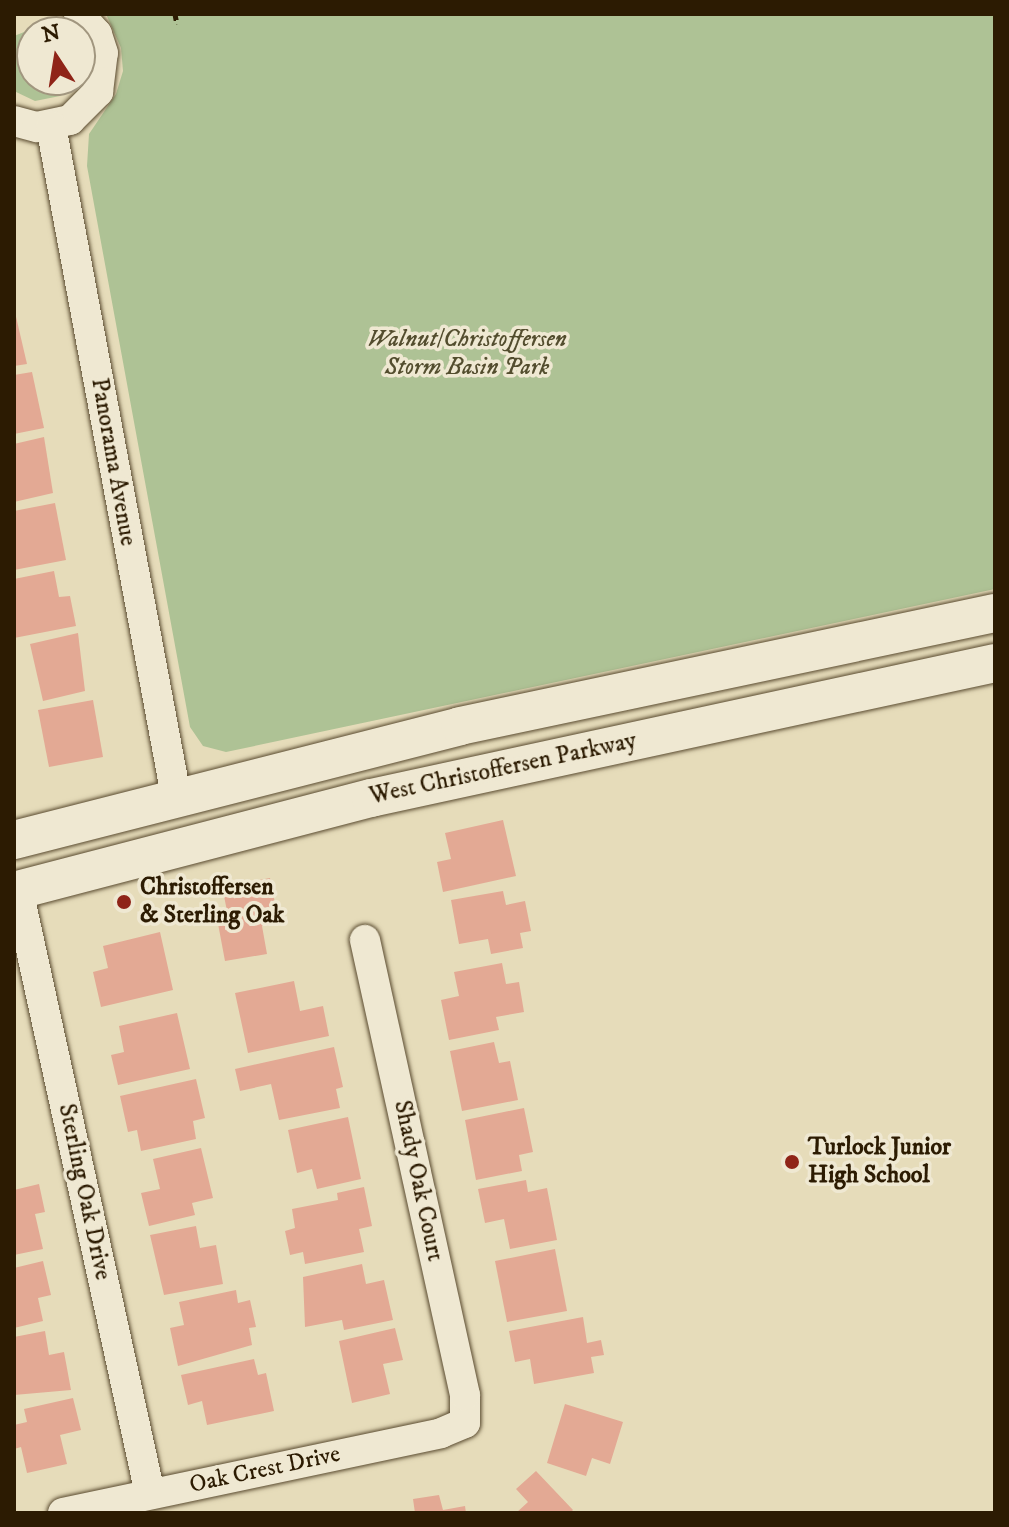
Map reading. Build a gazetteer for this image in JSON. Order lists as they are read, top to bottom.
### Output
{
  "streets": {
    "street": [
      "Panorama Avenue",
      "West Christoffersen Parkway",
      "Shady Oak Court",
      "Sterling Oak Drive",
      "Oak Crest Drive"
    ]
  },
  "crossings": [
    ["Panorama Avenue", "West Christoffersen Parkway"],
    ["West Christoffersen Parkway", "Sterling Oak Drive"],
    ["Shady Oak Court", "Oak Crest Drive"],
    ["Sterling Oak Drive", "Oak Crest Drive"]
  ],
  "parks": ["Walnut/Christoffersen Storm Basin Park"],
  "places": ["Christoffersen & Sterling Oak", "Turlock Junior High School"],
  "north": "top"
}
